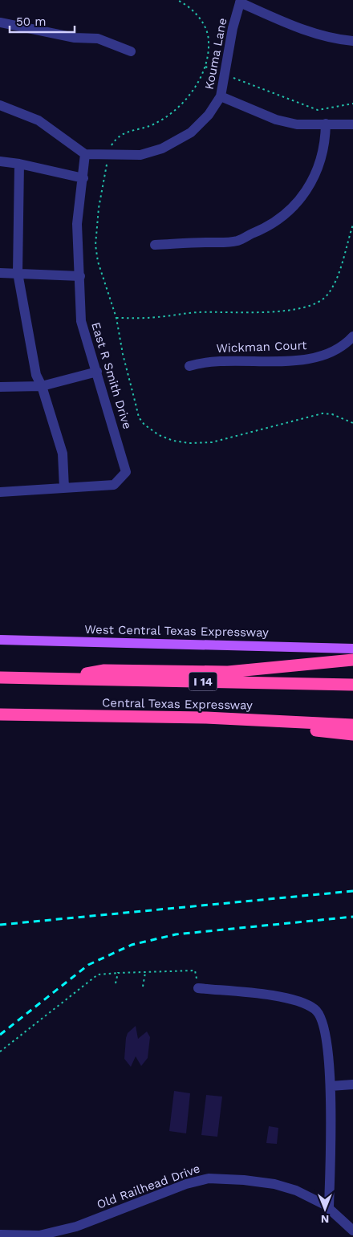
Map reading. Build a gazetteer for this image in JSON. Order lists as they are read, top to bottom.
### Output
{
  "streets": {
    "highway": ["I 14", "Central Texas Expressway"],
    "main road": ["West Central Texas Expressway"],
    "street": [
      "Kouma Lane",
      "Wickman Court",
      "East R Smith Drive",
      "Old Railhead Drive"
    ]
  },
  "crossings": [
    ["Kouma Lane", "East R Smith Drive"]
  ],
  "scale_bar": "50 m",
  "north": "bottom"
}
